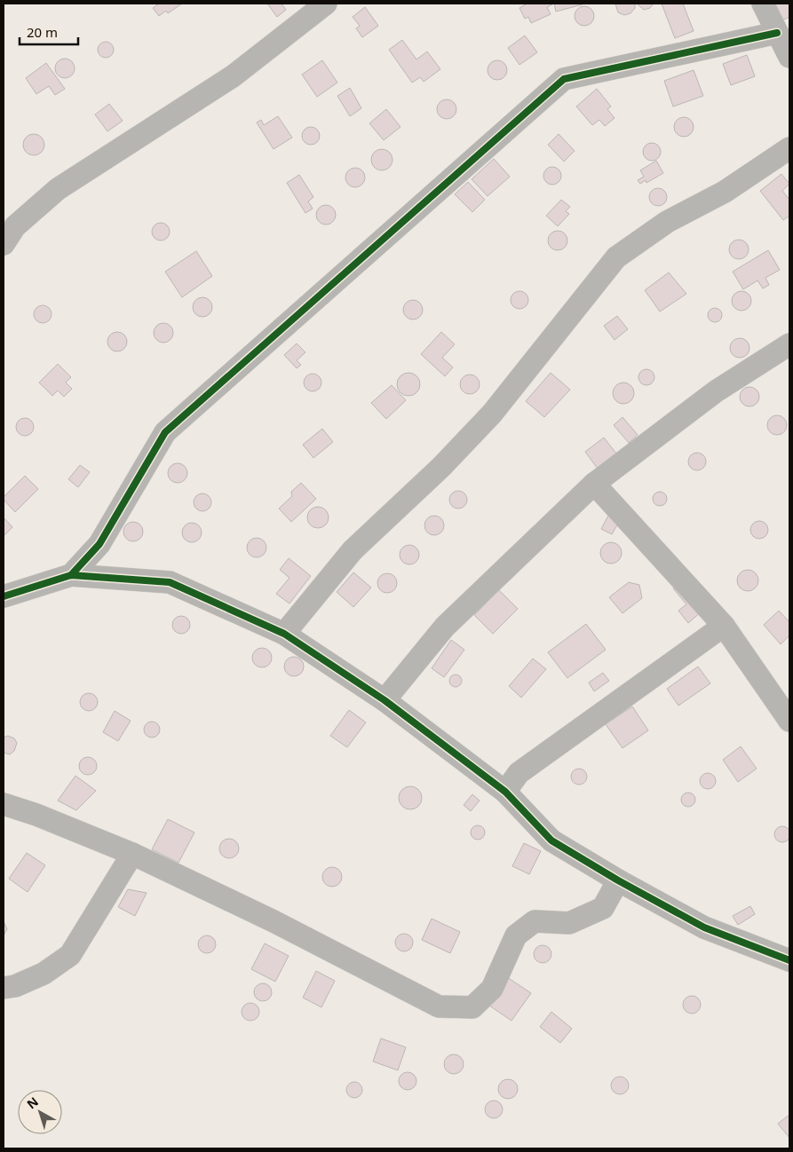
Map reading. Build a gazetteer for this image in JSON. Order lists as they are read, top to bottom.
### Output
{
  "scale_bar": "20 m",
  "north": "top left"
}
